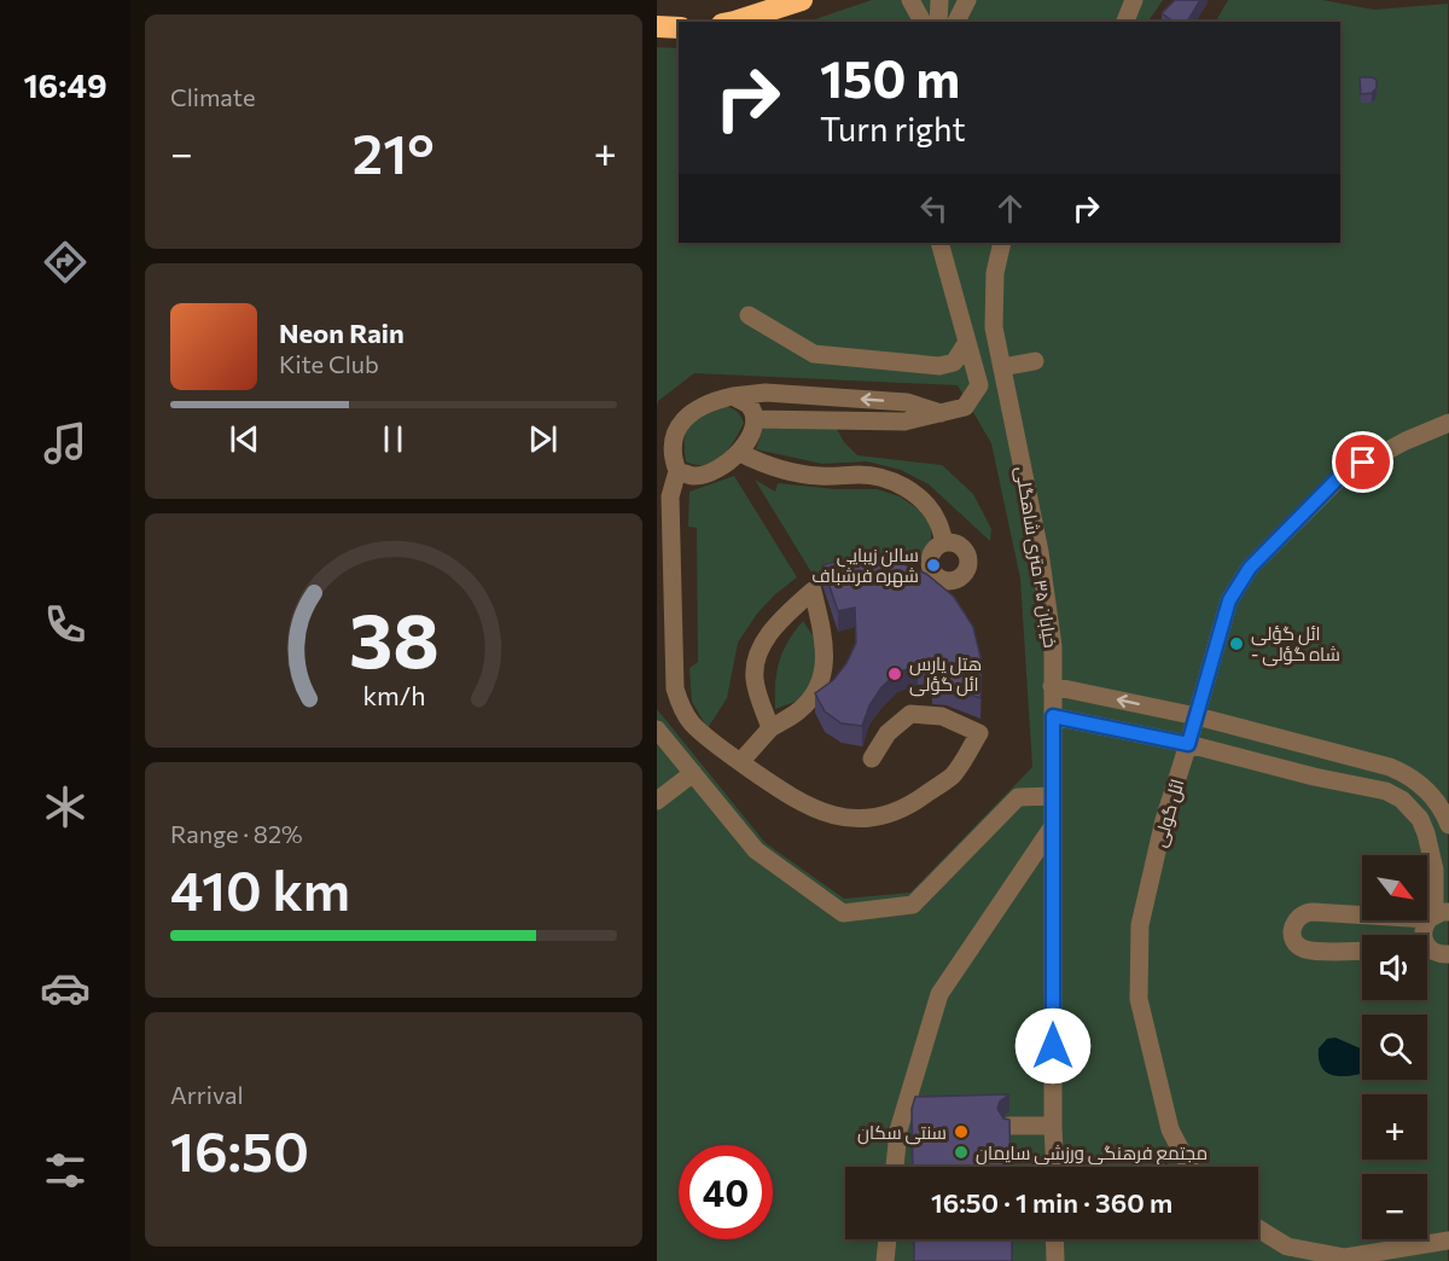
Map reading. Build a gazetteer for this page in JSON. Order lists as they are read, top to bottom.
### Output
{
  "streets": {
    "street": ["خیابان ۳۵ متری شاهگلی", "ائل گولی"]
  },
  "places": [
    "سالن زیبایی شهره فرشباف",
    "ائل گؤلی - شاه گؤلی",
    "هتل پارس ائل گؤلی",
    "سنتی سکان",
    "مجتمع فرهنگی ورزشی سایمان"
  ],
  "north": "bottom right",
  "page": {
    "tabs": "16:49",
    "tile": [
      "Climate",
      ["Range · 82%", "410 km"],
      ["Arrival", "16:50"]
    ],
    "turn": ["150 m", "Turn right"],
    "heat": ["−", "21°", "+"],
    "song": ["Neon Rain", "Kite Club"],
    "map_buttons": ["+", "−"],
    "limit": "40",
    "trip": "16:50 · 1 min · 360 m",
    "gauge": ["38", "km/h"]
  }
}
